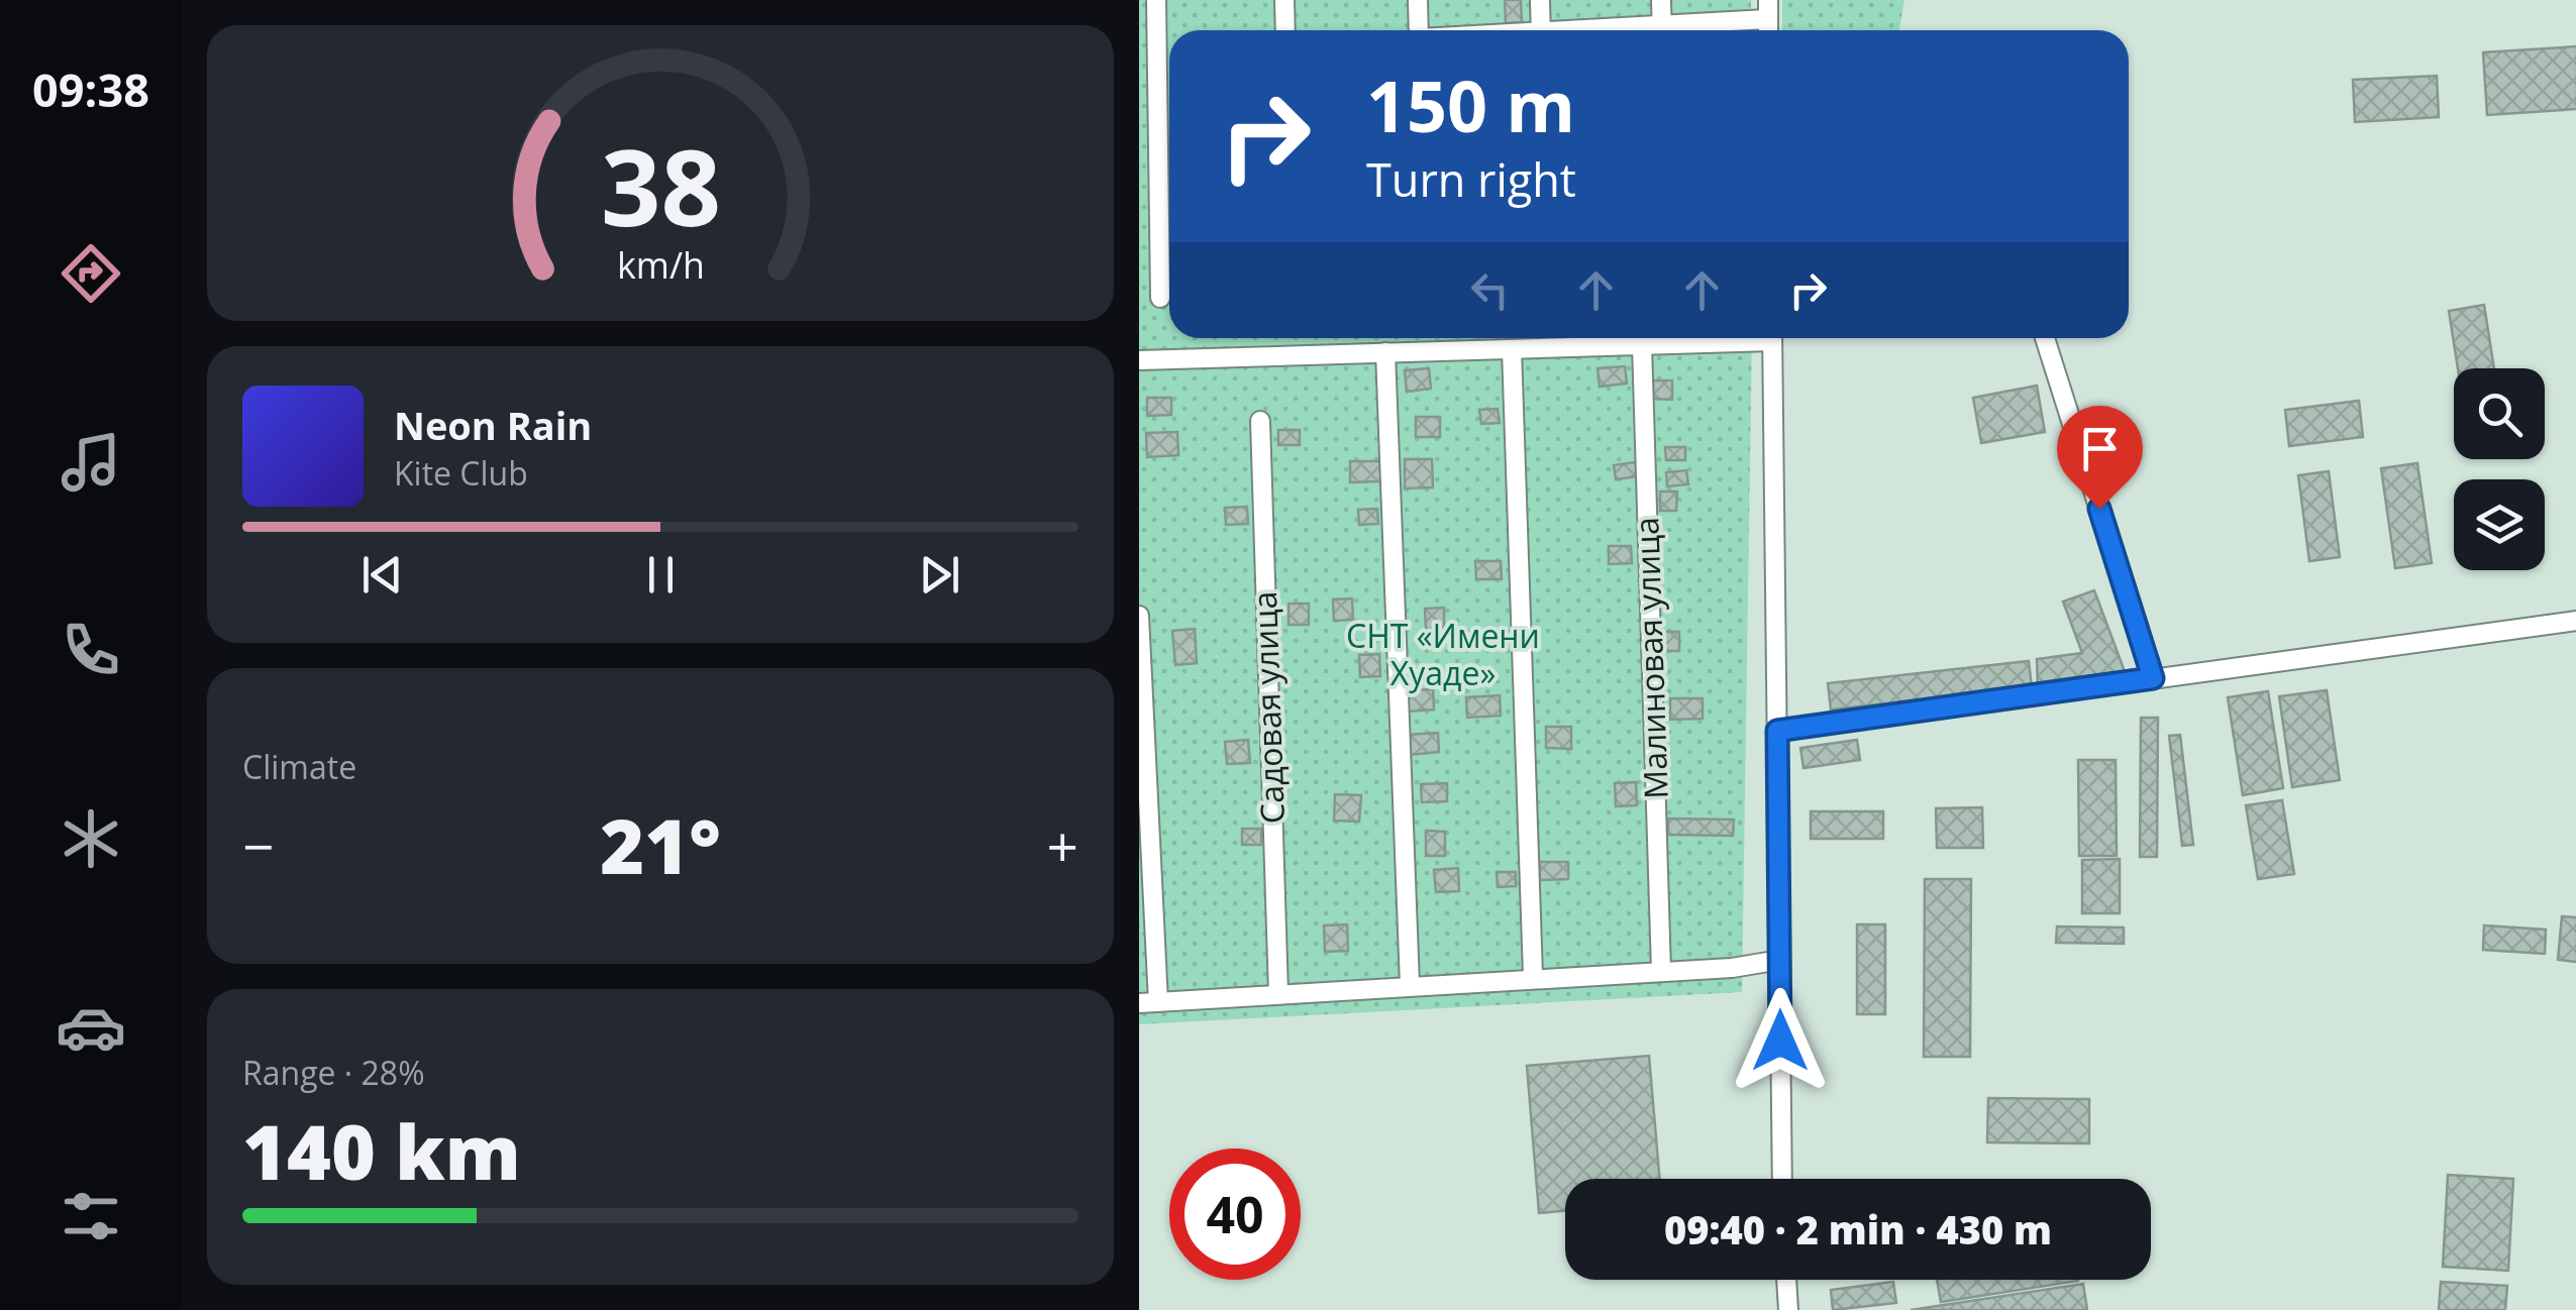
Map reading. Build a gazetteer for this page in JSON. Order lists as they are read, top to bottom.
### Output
{
  "streets": {
    "street": ["Малиновая улица", "Садовая улица"]
  },
  "parks": ["СНТ «Имени Хуаде»"],
  "page": {
    "tabs": "09:38",
    "turn": ["150 m", "Turn right"],
    "song": ["Neon Rain", "Kite Club"],
    "tile": [
      "Climate",
      ["Range · 28%", "140 km"]
    ],
    "heat": ["−", "21°", "+"],
    "limit": "40",
    "trip": "09:40 · 2 min · 430 m",
    "gauge": ["38", "km/h"]
  }
}
